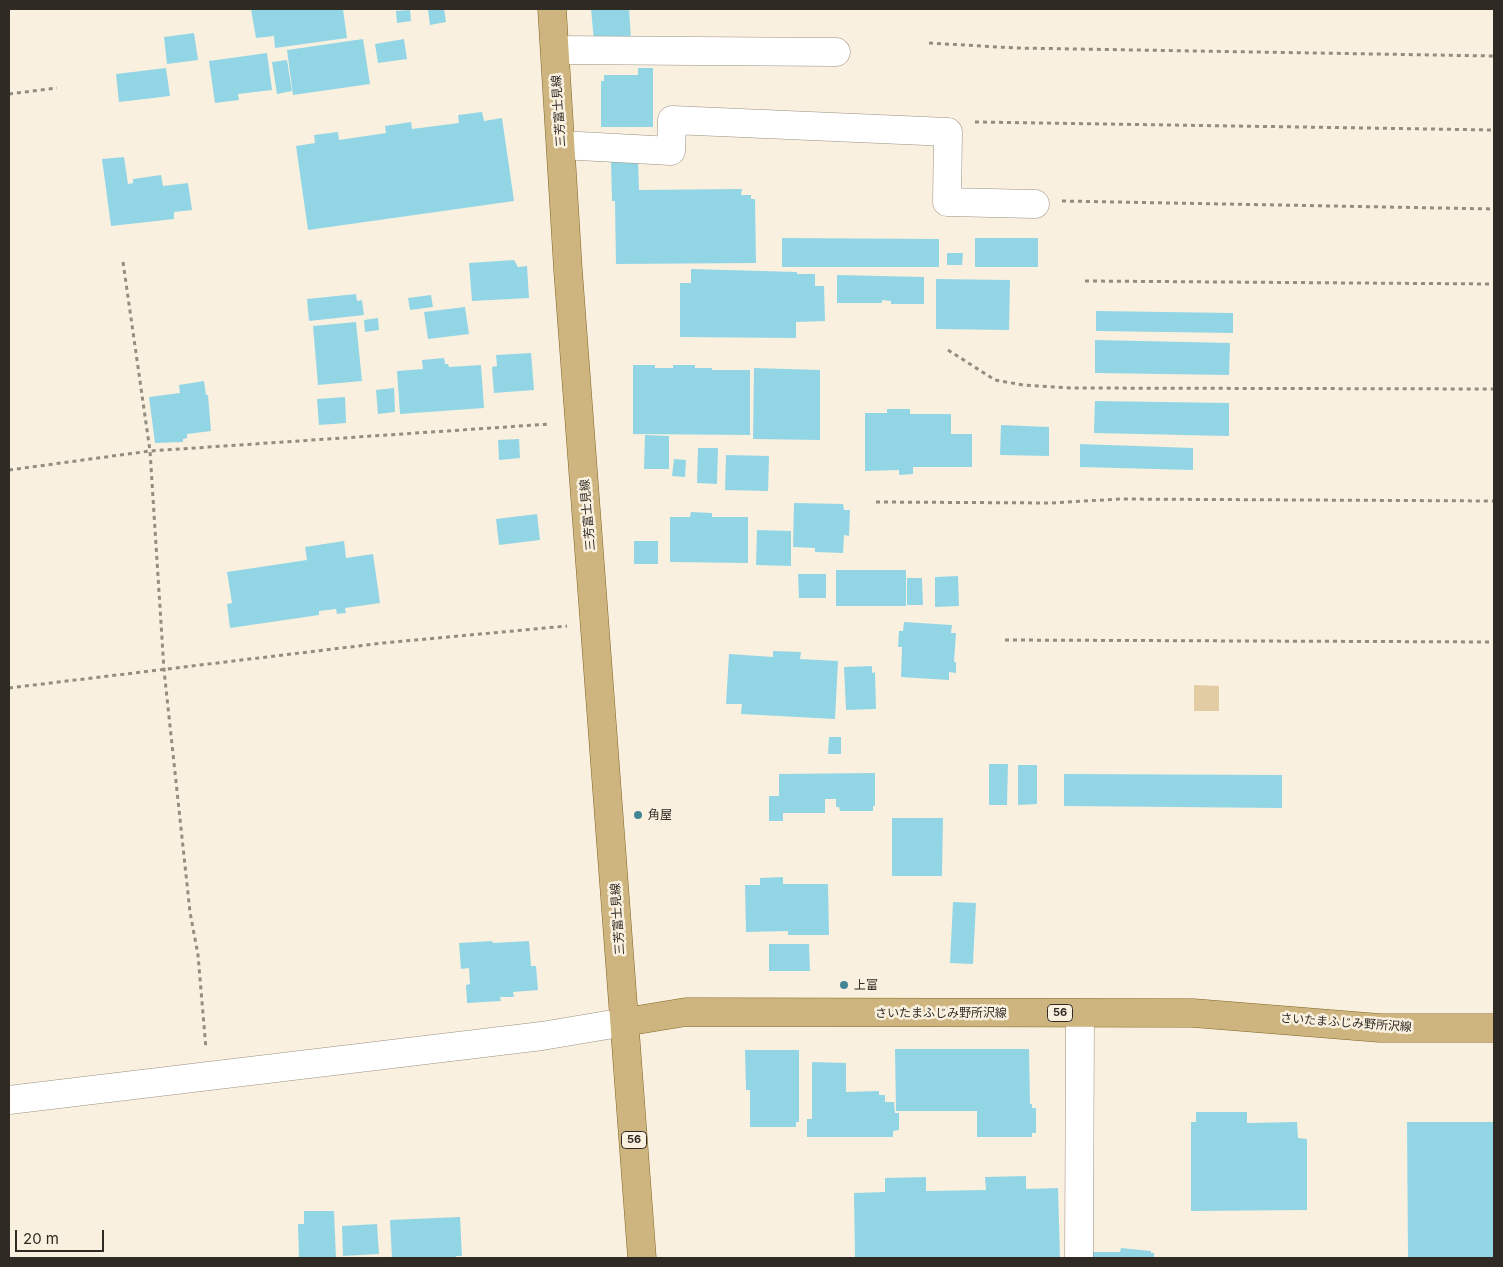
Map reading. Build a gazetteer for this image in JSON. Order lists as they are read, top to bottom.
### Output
{
  "streets": {
    "main road": ["三芳富士見線", "さいたまふじみ野所沢線", "56"]
  },
  "crossings": [
    ["三芳富士見線", "さいたまふじみ野所沢線"],
    ["三芳富士見線", "56"],
    ["さいたまふじみ野所沢線", "56"]
  ],
  "places": ["角屋", "上富"],
  "scale_bar": "20 m"
}
